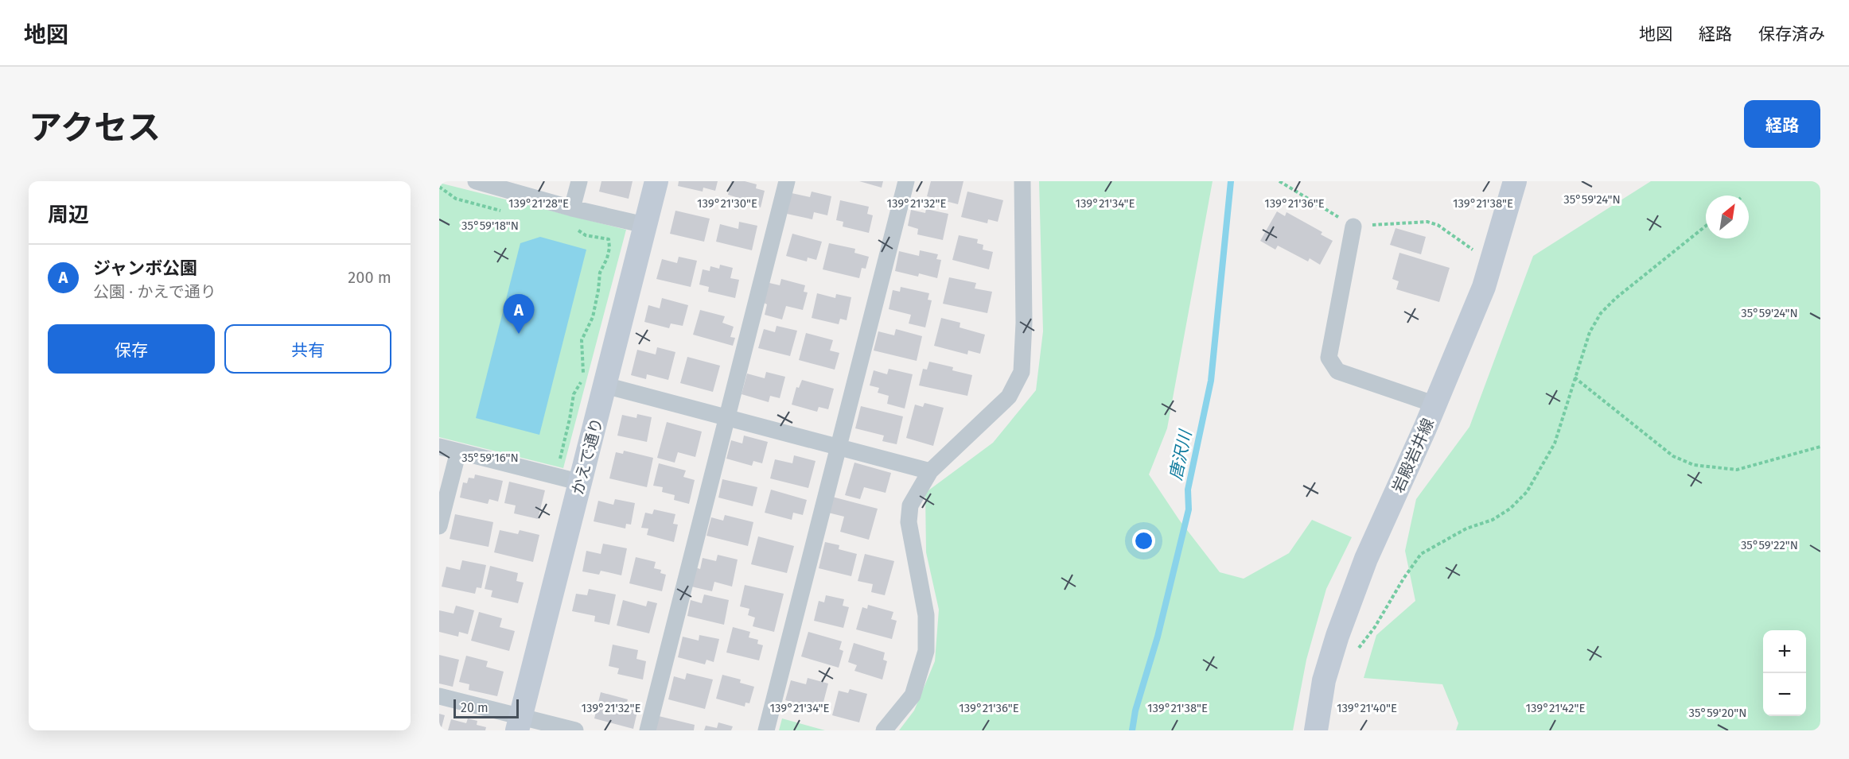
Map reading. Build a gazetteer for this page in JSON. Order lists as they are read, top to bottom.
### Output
{
  "streets": {
    "main road": ["岩殿岩井線", "かえで通り"]
  },
  "water": ["唐沢川"],
  "scale_bar": "20 m",
  "north": "top right",
  "page": {
    "header": "地図",
    "nav": ["地図", "経路", "保存済み"],
    "title": "アクセス",
    "buttons": [
      "経路",
      ["保存", "共有"]
    ],
    "heading": "周辺",
    "list": [
      {
        "mark": "A",
        "name": "ジャンボ公園",
        "note": "公園 · かえで通り",
        "value": "200 m"
      }
    ],
    "pins": "A",
    "map_buttons": ["+", "−"],
    "scale": "20 m"
  },
  "coordinates": [
    "35°59'24\"N",
    "139°21'28\"E",
    "139°21'30\"E",
    "139°21'32\"E",
    "139°21'34\"E",
    "139°21'36\"E",
    "139°21'38\"E",
    "35°59'18\"N",
    "35°59'16\"N",
    "35°59'22\"N",
    "139°21'40\"E",
    "139°21'42\"E",
    "35°59'20\"N"
  ]
}
